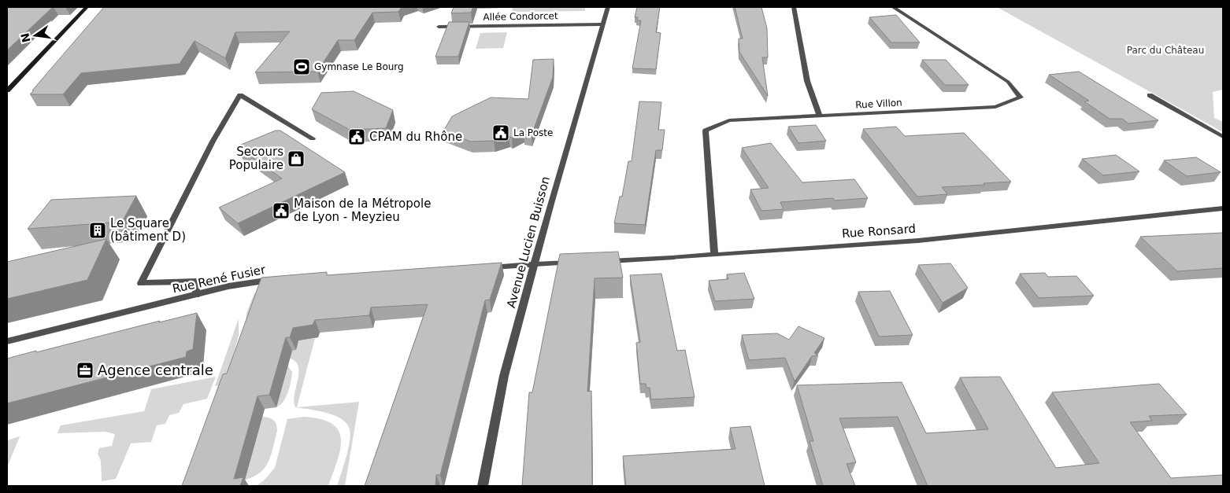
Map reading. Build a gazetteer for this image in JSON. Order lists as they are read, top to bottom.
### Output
{
  "streets": {
    "street": [
      "Allée Condorcet",
      "Rue Villon",
      "Rue Ronsard",
      "Avenue Lucien Buisson",
      "Rue René Fusier"
    ]
  },
  "crossings": [
    ["Allée Condorcet", "Avenue Lucien Buisson"],
    ["Rue Villon", "Rue Ronsard"]
  ],
  "parks": ["Parc du Château"],
  "places": {
    "sports": ["Gymnase Le Bourg"],
    "public building": ["La Poste", "CPAM du Rhône", "Maison de la Métropole de Lyon - Meyzieu"],
    "shop": ["Secours Populaire"],
    "building": ["Le Square (bâtiment D)"],
    "office": ["Agence centrale"]
  },
  "north": "left"
}
